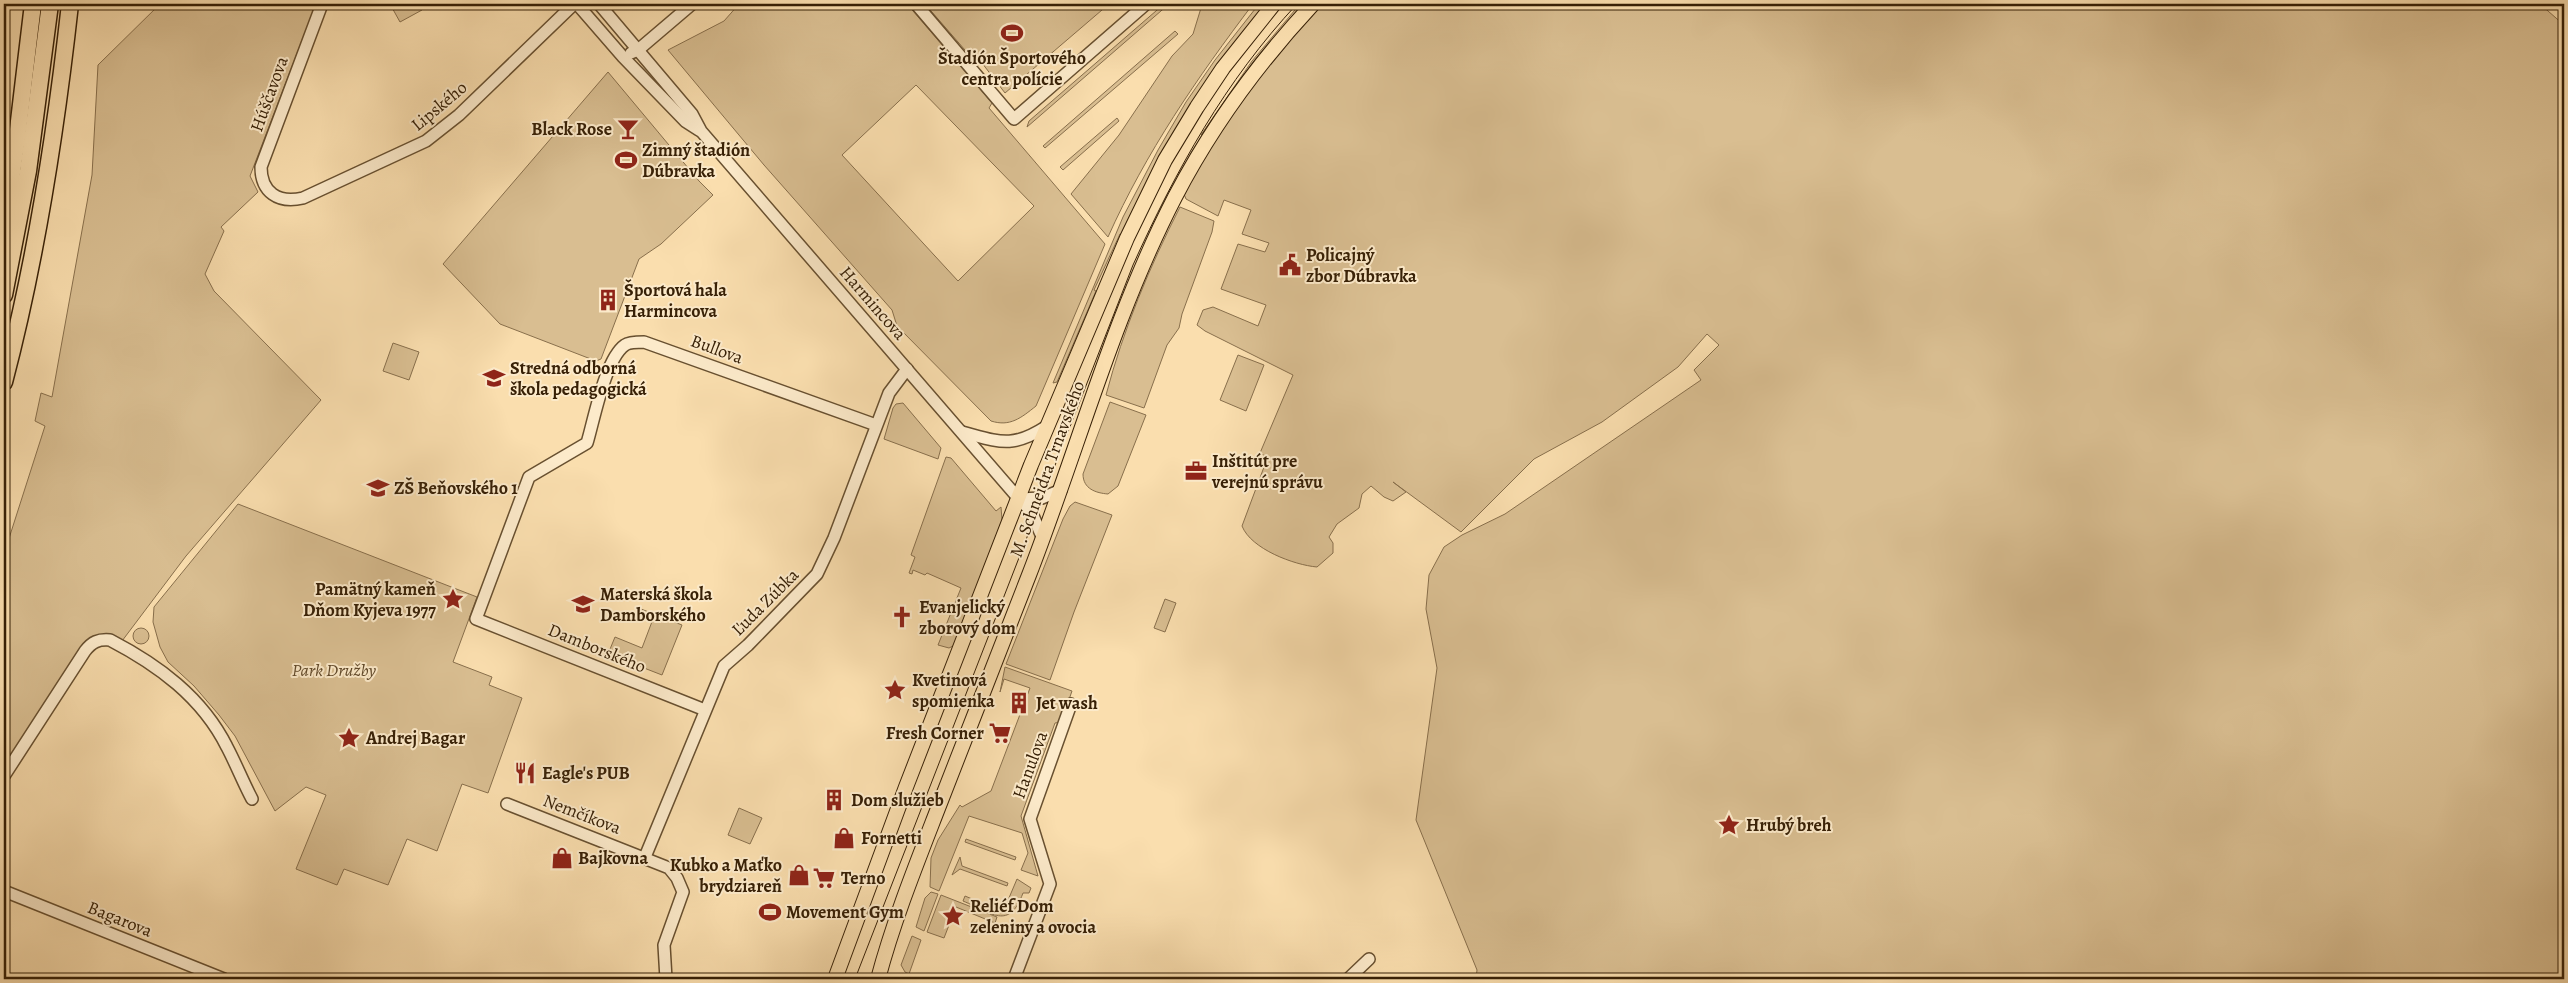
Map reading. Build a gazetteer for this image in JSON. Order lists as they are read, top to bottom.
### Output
{
  "streets": {
    "main road": ["M. Schneidra Trnavského"],
    "street": [
      "Húščavova",
      "Lipského",
      "Harmincova",
      "Bullova",
      "Ľuda Zúbka",
      "Damborského",
      "Hanulova",
      "Nemčíkova",
      "Bagarova"
    ]
  },
  "crossings": [
    ["Húščavova", "Lipského"],
    ["Lipského", "Harmincova"],
    ["Harmincova", "M. Schneidra Trnavského"],
    ["Harmincova", "Ľuda Zúbka"],
    ["Bullova", "Ľuda Zúbka"],
    ["Bullova", "Damborského"],
    ["Ľuda Zúbka", "Damborského"],
    ["Ľuda Zúbka", "Nemčíkova"]
  ],
  "parks": ["Park Družby"],
  "places": {
    "sports": ["Štadión Športového centra polície", "Zimný štadión Dúbravka", "Movement Gym"],
    "bar": ["Black Rose"],
    "public building": ["Policajný zbor Dúbravka"],
    "building": ["Športová hala Harmincova", "Jet wash", "Dom služieb"],
    "school or university": ["Stredná odborná škola pedagogická", "ZŠ Beňovského 1", "Materská škola Damborského"],
    "office": ["Inštitút pre verejnú správu"],
    "place": [
      "Pamätný kameň Dňom Kyjeva 1977",
      "Kvetinová spomienka",
      "Andrej Bagar",
      "Hrubý breh",
      "Reliéf Dom zeleniny a ovocia"
    ],
    "church": ["Evanjelický zborový dom"],
    "supermarket": ["Fresh Corner", "Terno"],
    "restaurant": ["Eagle's PUB"],
    "shop": ["Fornetti", "Bajkovna", "Kubko a Maťko brydziareň"]
  }
}
